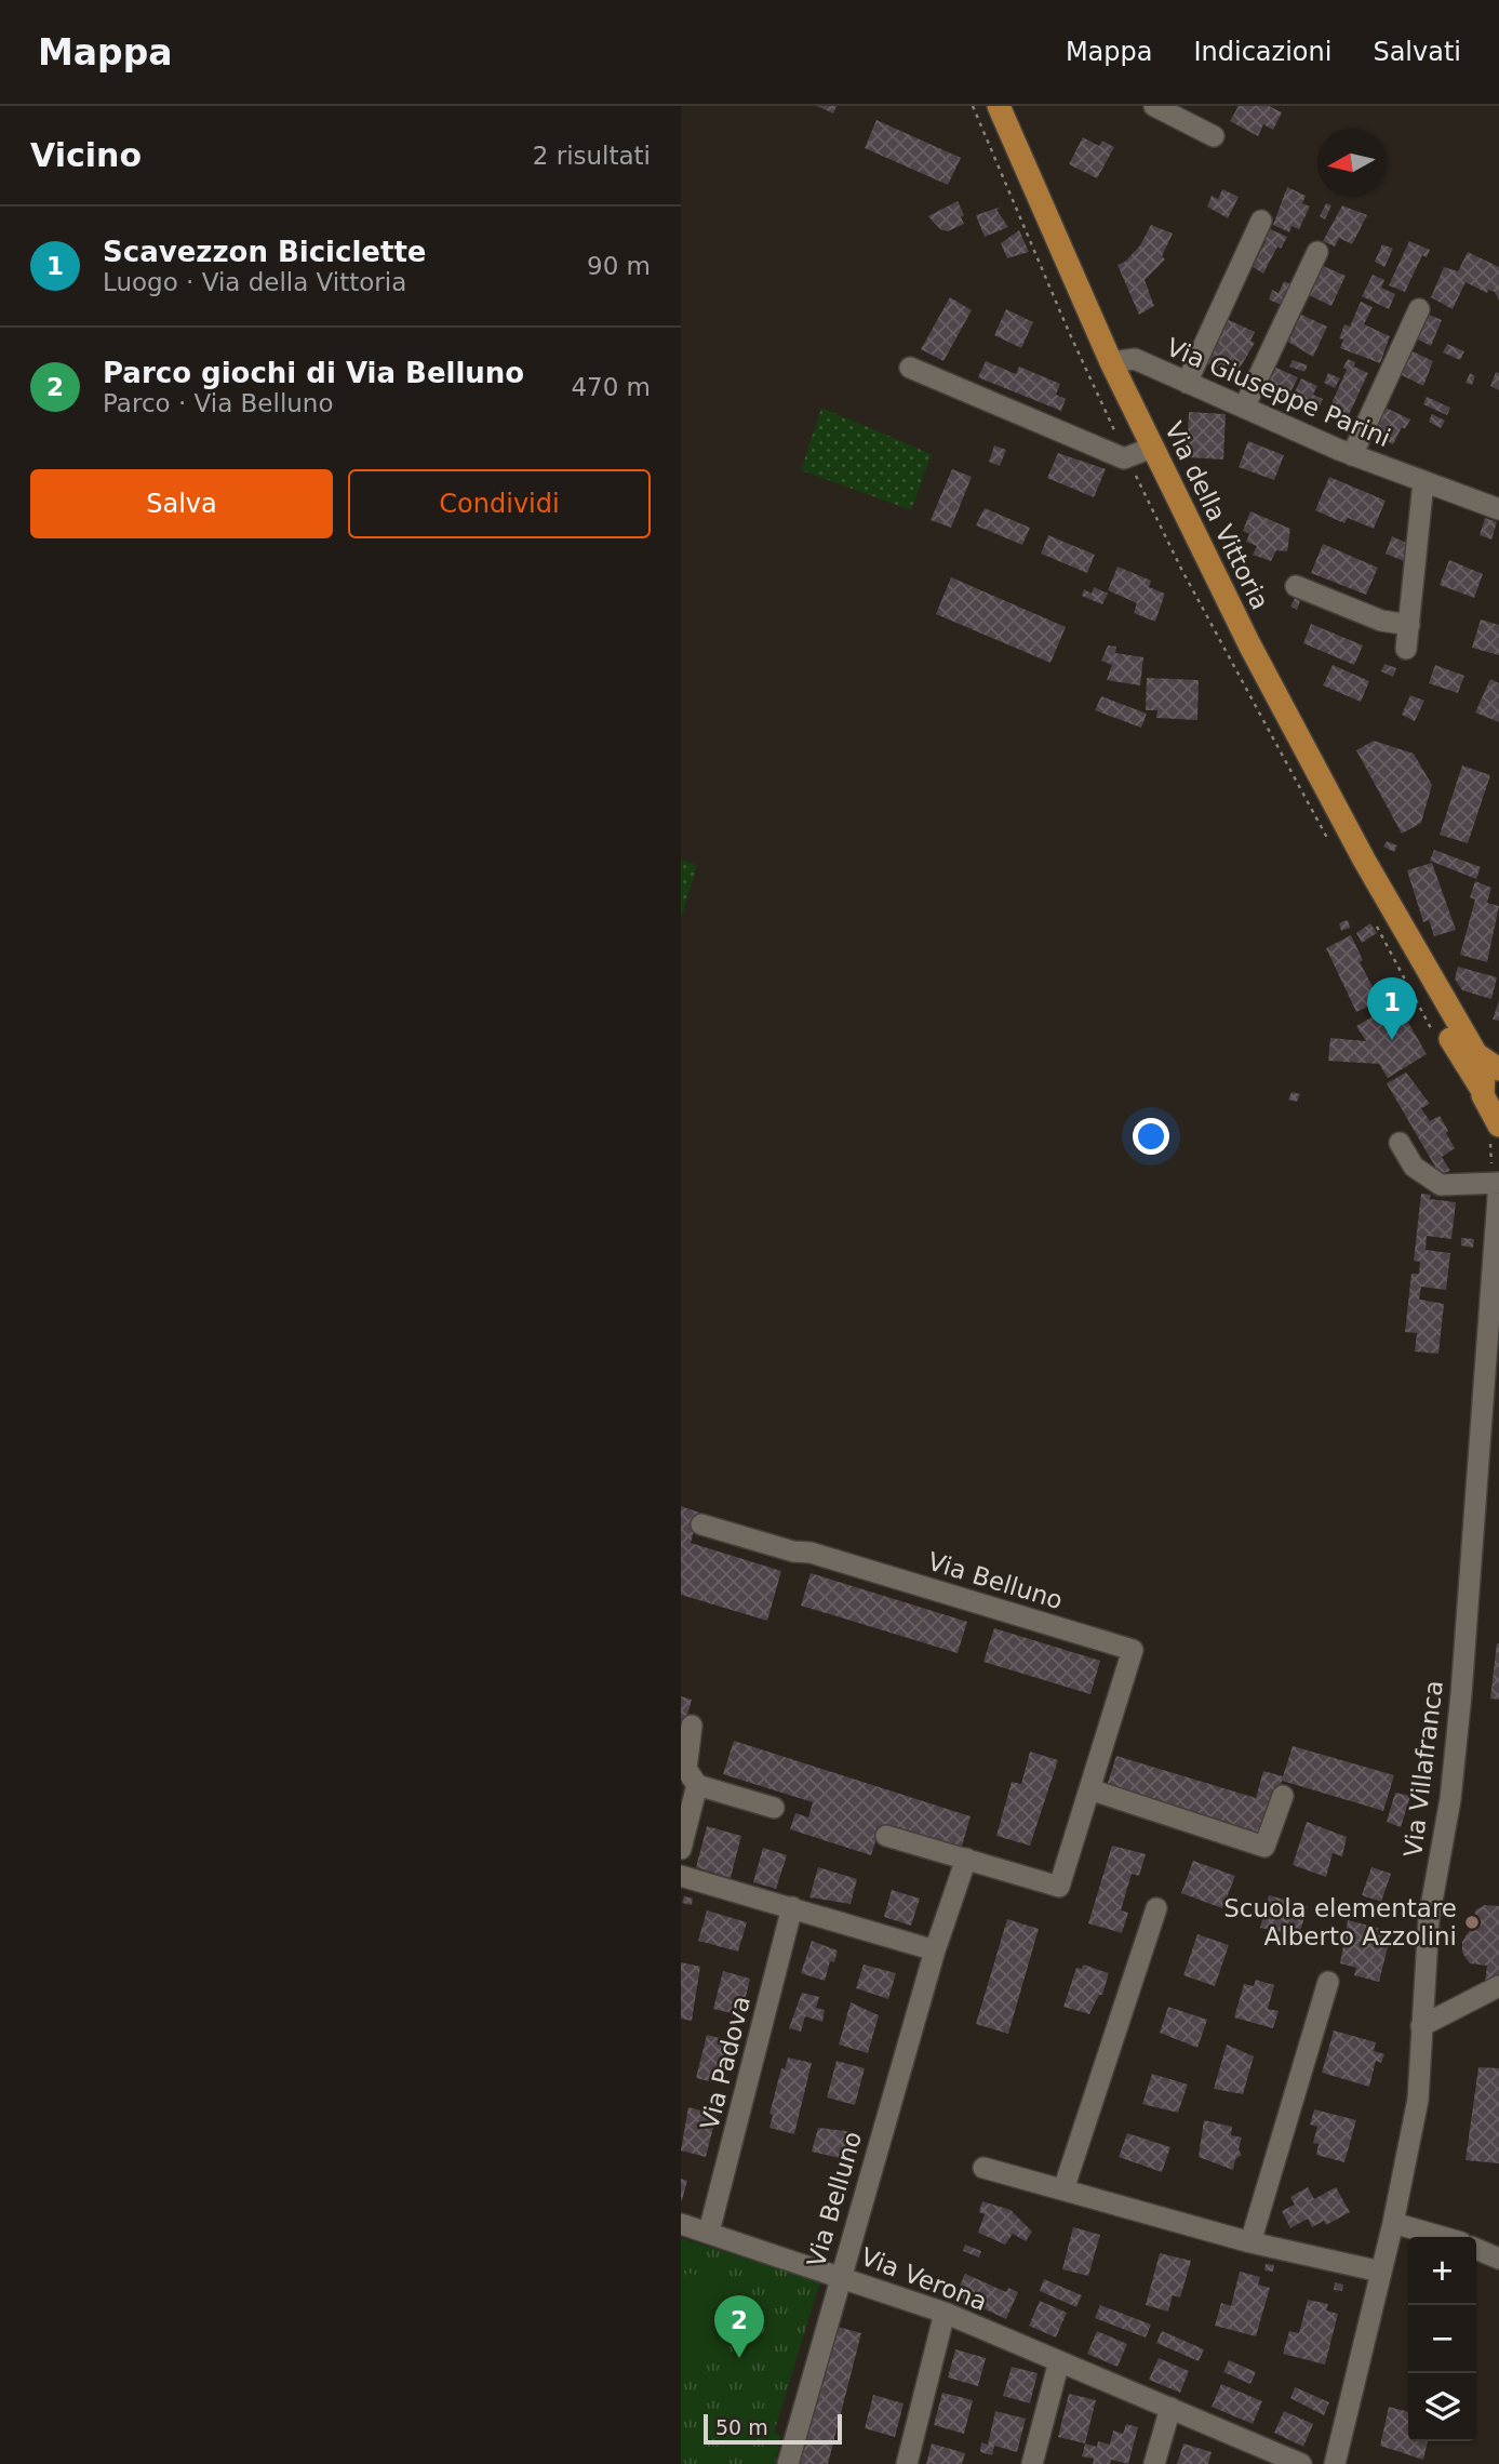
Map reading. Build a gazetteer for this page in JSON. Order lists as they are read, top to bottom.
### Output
{
  "streets": {
    "main road": ["Via della Vittoria"],
    "street": [
      "Via Giuseppe Parini",
      "Via Belluno",
      "Via Villafranca",
      "Via Padova",
      "Via Verona"
    ]
  },
  "crossings": [
    ["Via Giuseppe Parini", "Via della Vittoria"],
    ["Via Belluno", "Via Verona"],
    ["Via Padova", "Via Verona"]
  ],
  "places": ["Scuola elementare Alberto Azzolini"],
  "scale_bar": "50 m",
  "north": "left",
  "page": {
    "header": "Mappa",
    "nav": ["Mappa", "Indicazioni", "Salvati"],
    "heading": ["Vicino", "2 risultati"],
    "list": [
      {
        "mark": "1",
        "name": "Scavezzon Biciclette",
        "note": "Luogo · Via della Vittoria",
        "value": "90 m"
      },
      {
        "mark": "2",
        "name": "Parco giochi di Via Belluno",
        "note": "Parco · Via Belluno",
        "value": "470 m"
      }
    ],
    "buttons": ["Salva", "Condividi"],
    "pins": ["1", "2"],
    "map_buttons": ["+", "−"],
    "scale": "50 m"
  }
}
